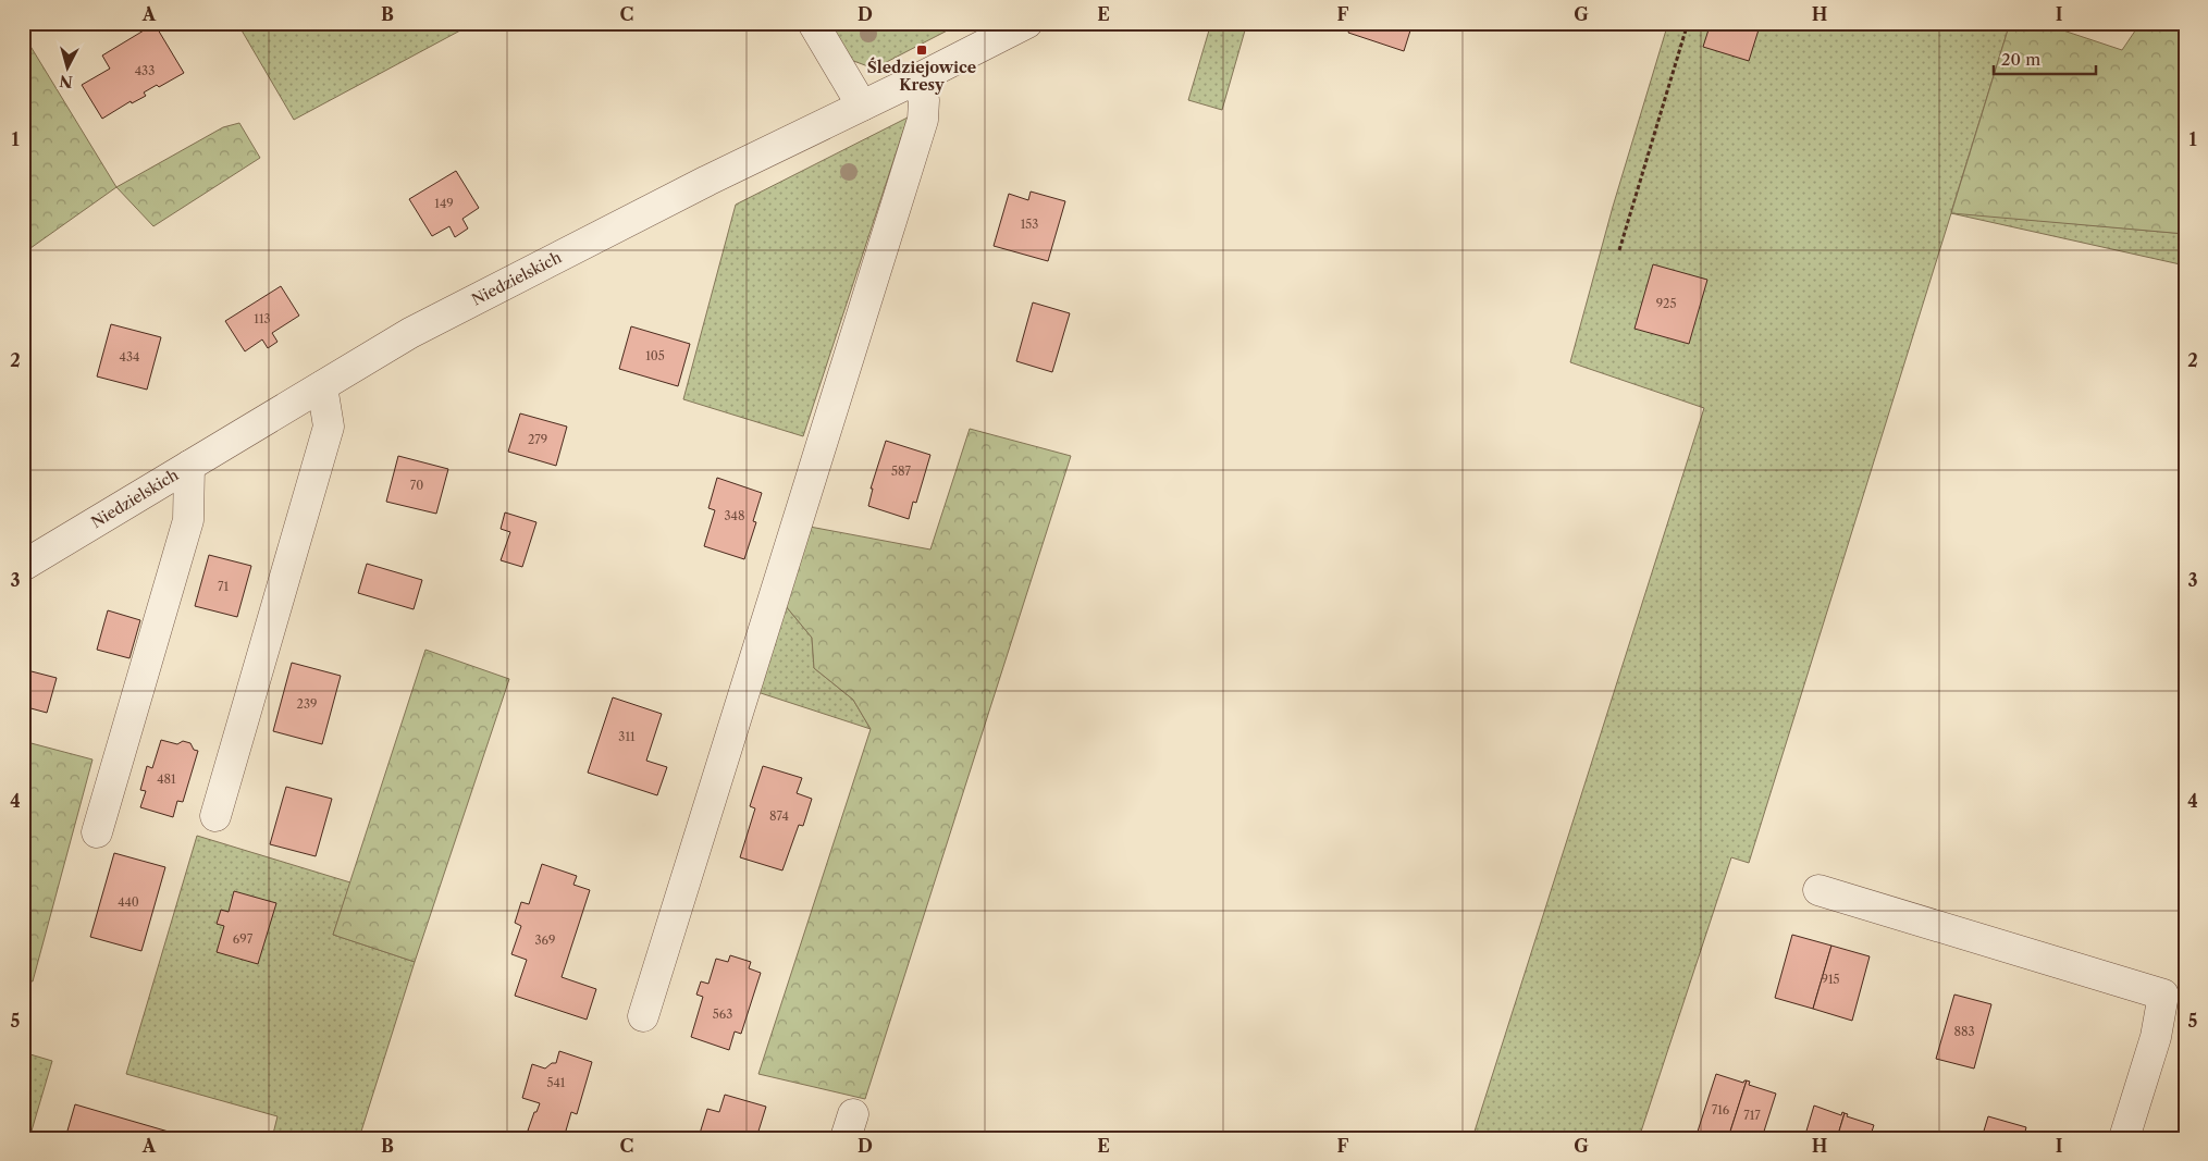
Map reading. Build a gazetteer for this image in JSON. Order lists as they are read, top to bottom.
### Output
{
  "streets": {
    "street": ["Niedzielskich"]
  },
  "places": {
    "transit": ["Śledziejowice Kresy"]
  },
  "house_numbers": [
    "433",
    "149",
    "153",
    "925",
    "113",
    "105",
    "434",
    "279",
    "587",
    "70",
    "348",
    "71",
    "239",
    "311",
    "481",
    "874",
    "440",
    "697",
    "369",
    "915",
    "563",
    "883",
    "541",
    "716",
    "717"
  ],
  "scale_bar": "20 m",
  "north": "bottom",
  "grid": {
    "columns": [
      "A",
      "B",
      "C",
      "D",
      "E",
      "F",
      "G",
      "H",
      "I"
    ],
    "rows": [
      "1",
      "2",
      "3",
      "4",
      "5"
    ]
  }
}
